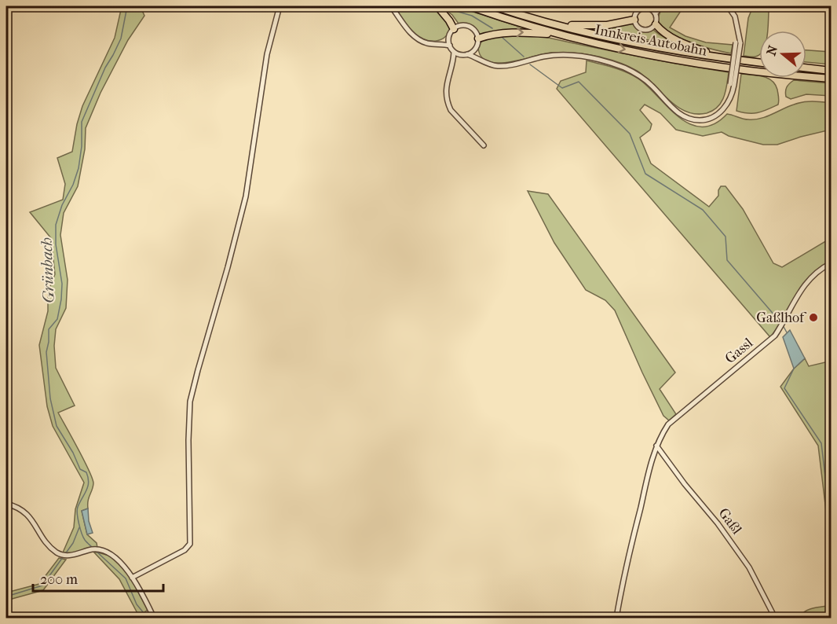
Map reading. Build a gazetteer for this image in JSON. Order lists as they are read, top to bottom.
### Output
{
  "streets": {
    "highway": ["Innkreis Autobahn"],
    "street": ["Gassl", "Gaßl"]
  },
  "crossings": [
    ["Gassl", "Gaßl"]
  ],
  "water": ["Grünbach"],
  "places": ["Gaßlhof"],
  "scale_bar": "200 m",
  "north": "left"
}
